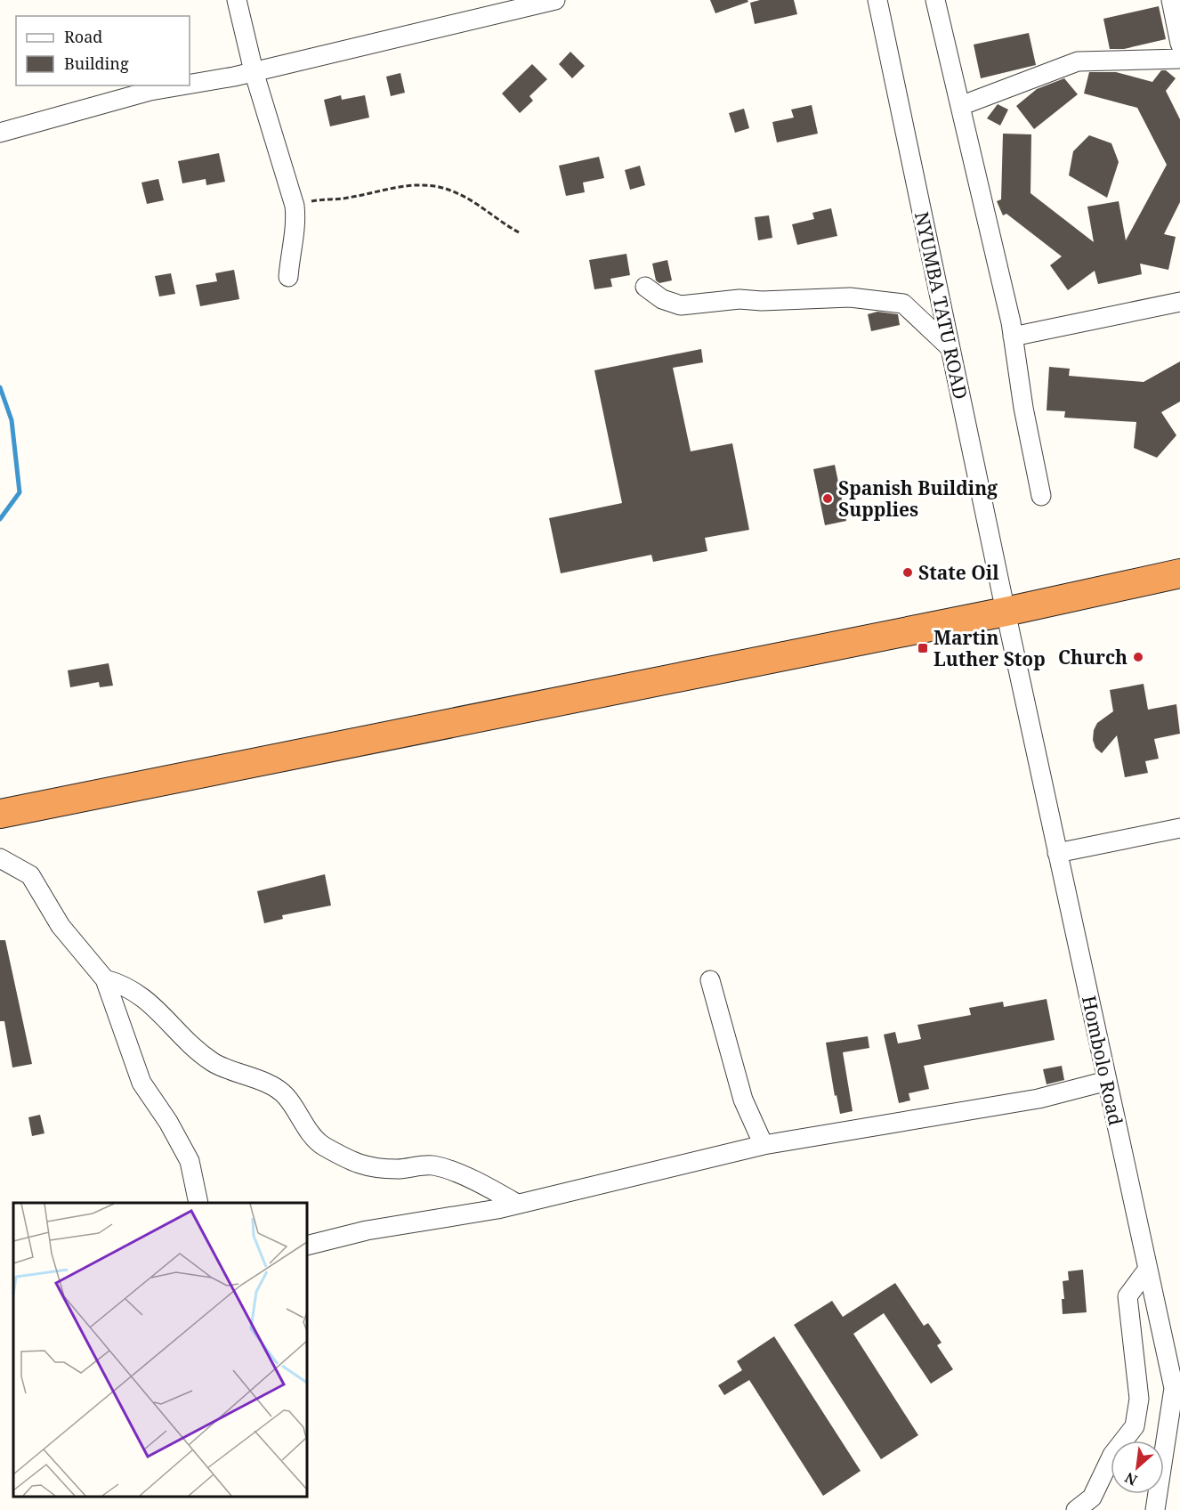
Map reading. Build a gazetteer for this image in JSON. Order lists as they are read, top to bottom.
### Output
{
  "streets": {
    "street": ["NYUMBA TATU ROAD", "Hombolo Road"]
  },
  "crossings": [
    ["NYUMBA TATU ROAD", "Hombolo Road"]
  ],
  "places": {
    "other": ["Spanish Building Supplies", "State Oil", "Church"],
    "transit": ["Martin Luther Stop"]
  },
  "legend": ["Road", "Building"],
  "north": "bottom left"
}
